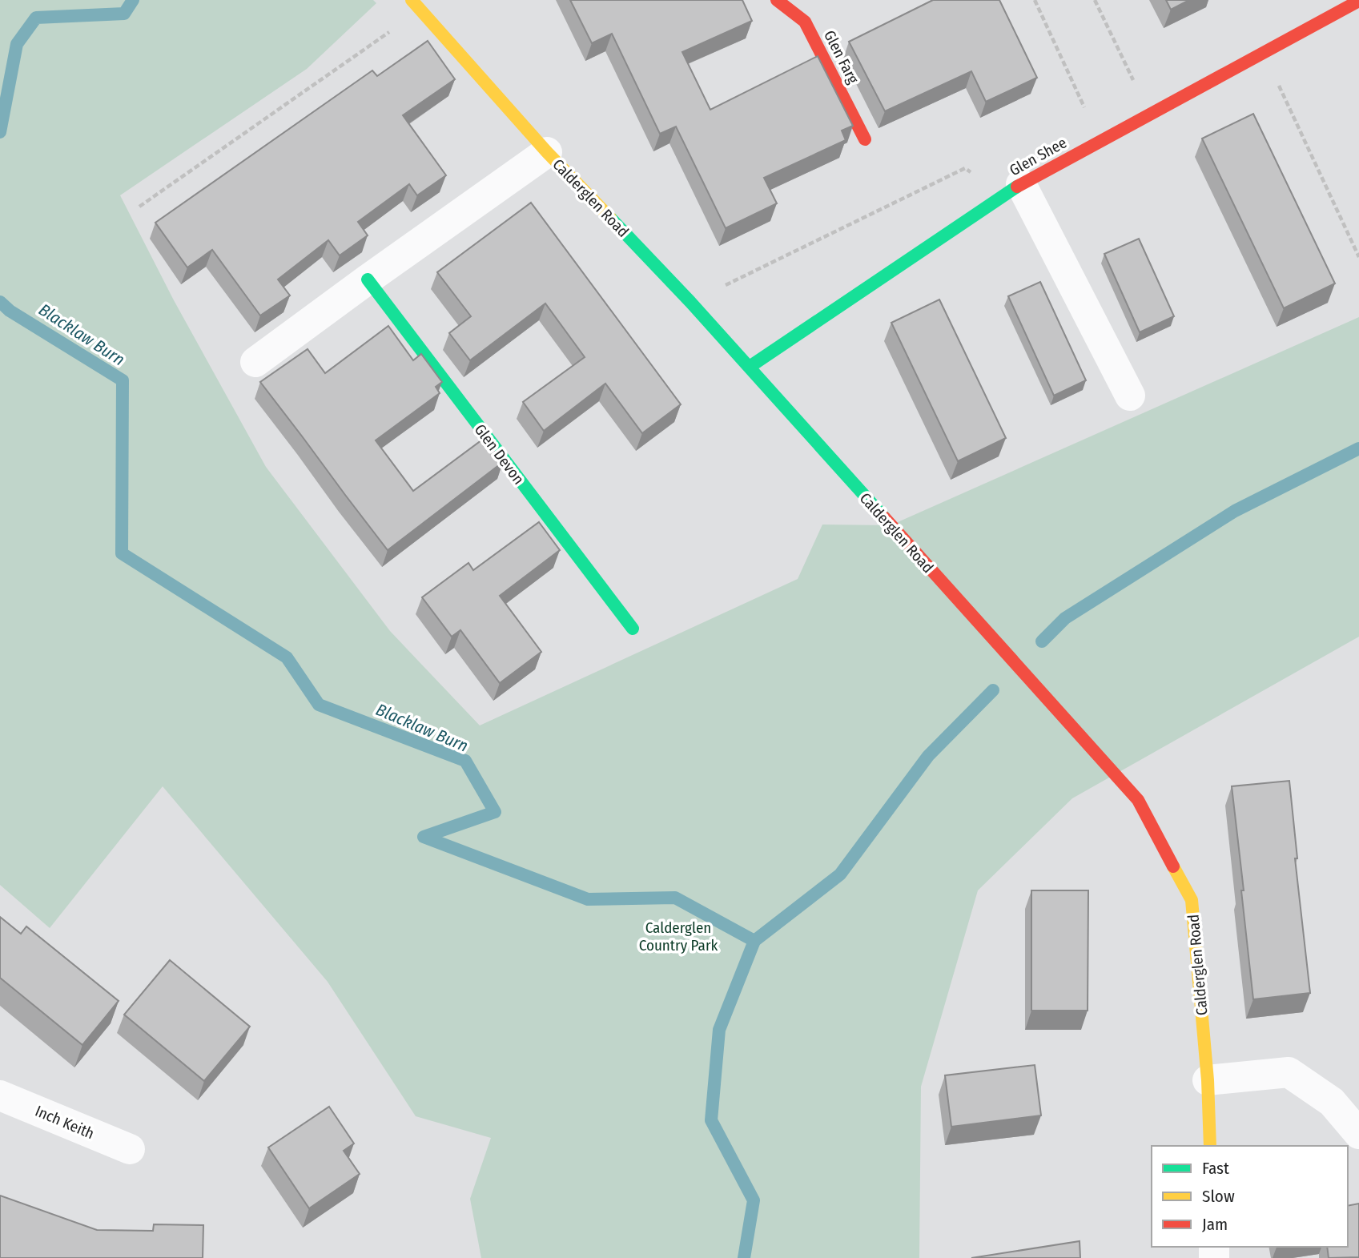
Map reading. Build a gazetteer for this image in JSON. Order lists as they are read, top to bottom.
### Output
{
  "streets": {
    "street": [
      "Glen Farg",
      "Glen Shee",
      "Calderglen Road",
      "Glen Devon",
      "Inch Keith"
    ]
  },
  "crossings": [
    ["Glen Shee", "Calderglen Road"]
  ],
  "water": ["Blacklaw Burn"],
  "parks": ["Calderglen Country Park"],
  "legend": ["Fast", "Slow", "Jam"]
}
